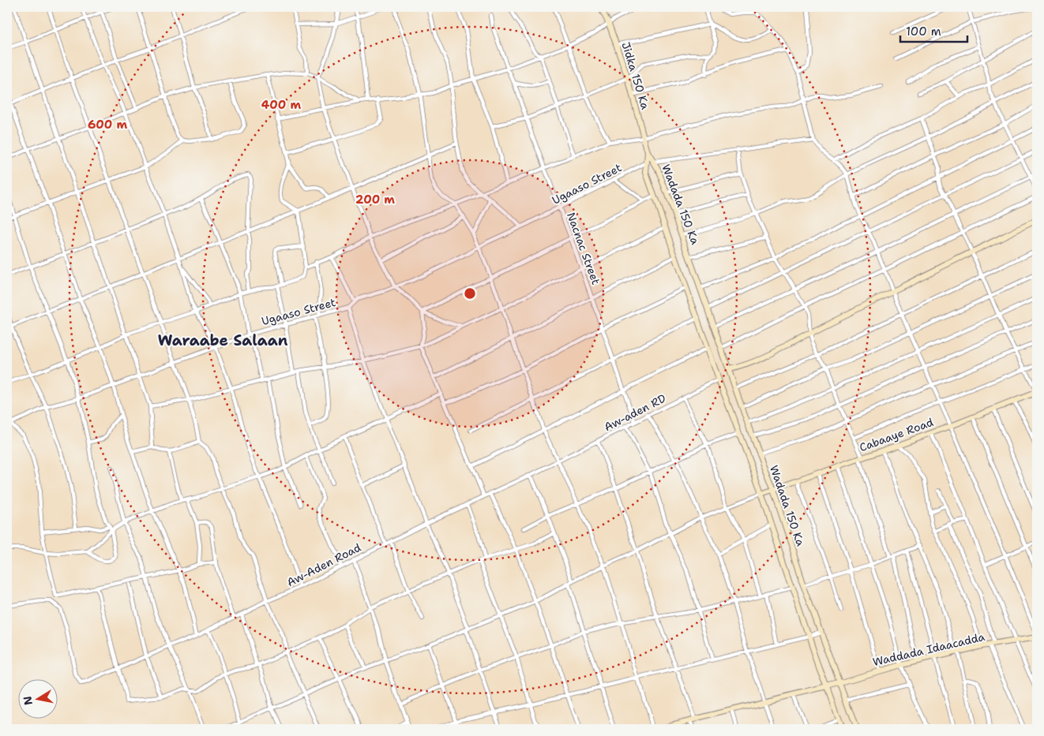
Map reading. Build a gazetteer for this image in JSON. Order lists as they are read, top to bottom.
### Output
{
  "streets": {
    "street": [
      "Jidka 150 Ka",
      "Ugaaso Street",
      "Wadada 150 Ka",
      "Nacnac Street",
      "Aw-aden RD",
      "Cabaaye Road",
      "Aw-Aden Road",
      "Waddada Idaacadda"
    ]
  },
  "crossings": [
    ["Jidka 150 Ka", "Wadada 150 Ka"],
    ["Ugaaso Street", "Wadada 150 Ka"],
    ["Ugaaso Street", "Nacnac Street"],
    ["Wadada 150 Ka", "Aw-aden RD"],
    ["Wadada 150 Ka", "Cabaaye Road"],
    ["Wadada 150 Ka", "Waddada Idaacadda"],
    ["Nacnac Street", "Aw-aden RD"],
    ["Aw-aden RD", "Aw-Aden Road"]
  ],
  "districts": ["Waraabe Salaan"],
  "scale_bar": "100 m",
  "north": "left",
  "rings": ["400 m", "600 m", "200 m"]
}
